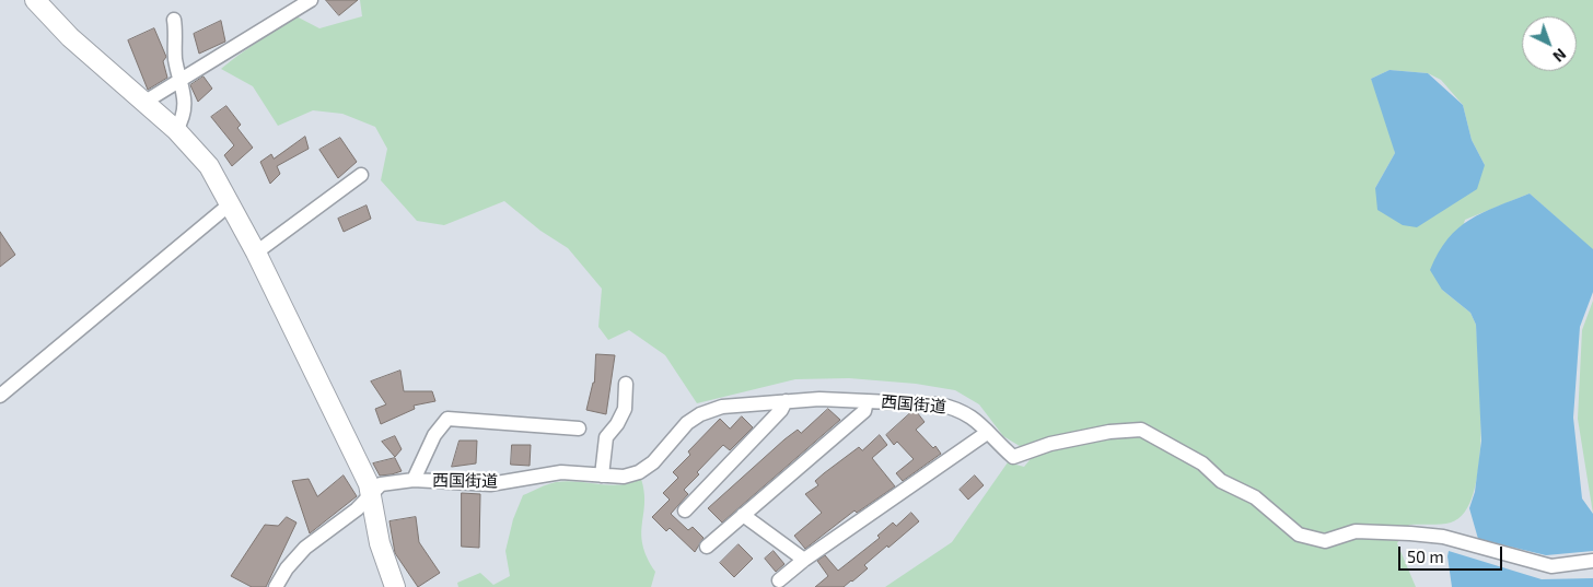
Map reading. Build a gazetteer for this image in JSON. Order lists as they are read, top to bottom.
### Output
{
  "streets": {
    "street": ["西国街道"]
  },
  "scale_bar": "50 m",
  "north": "bottom right"
}
